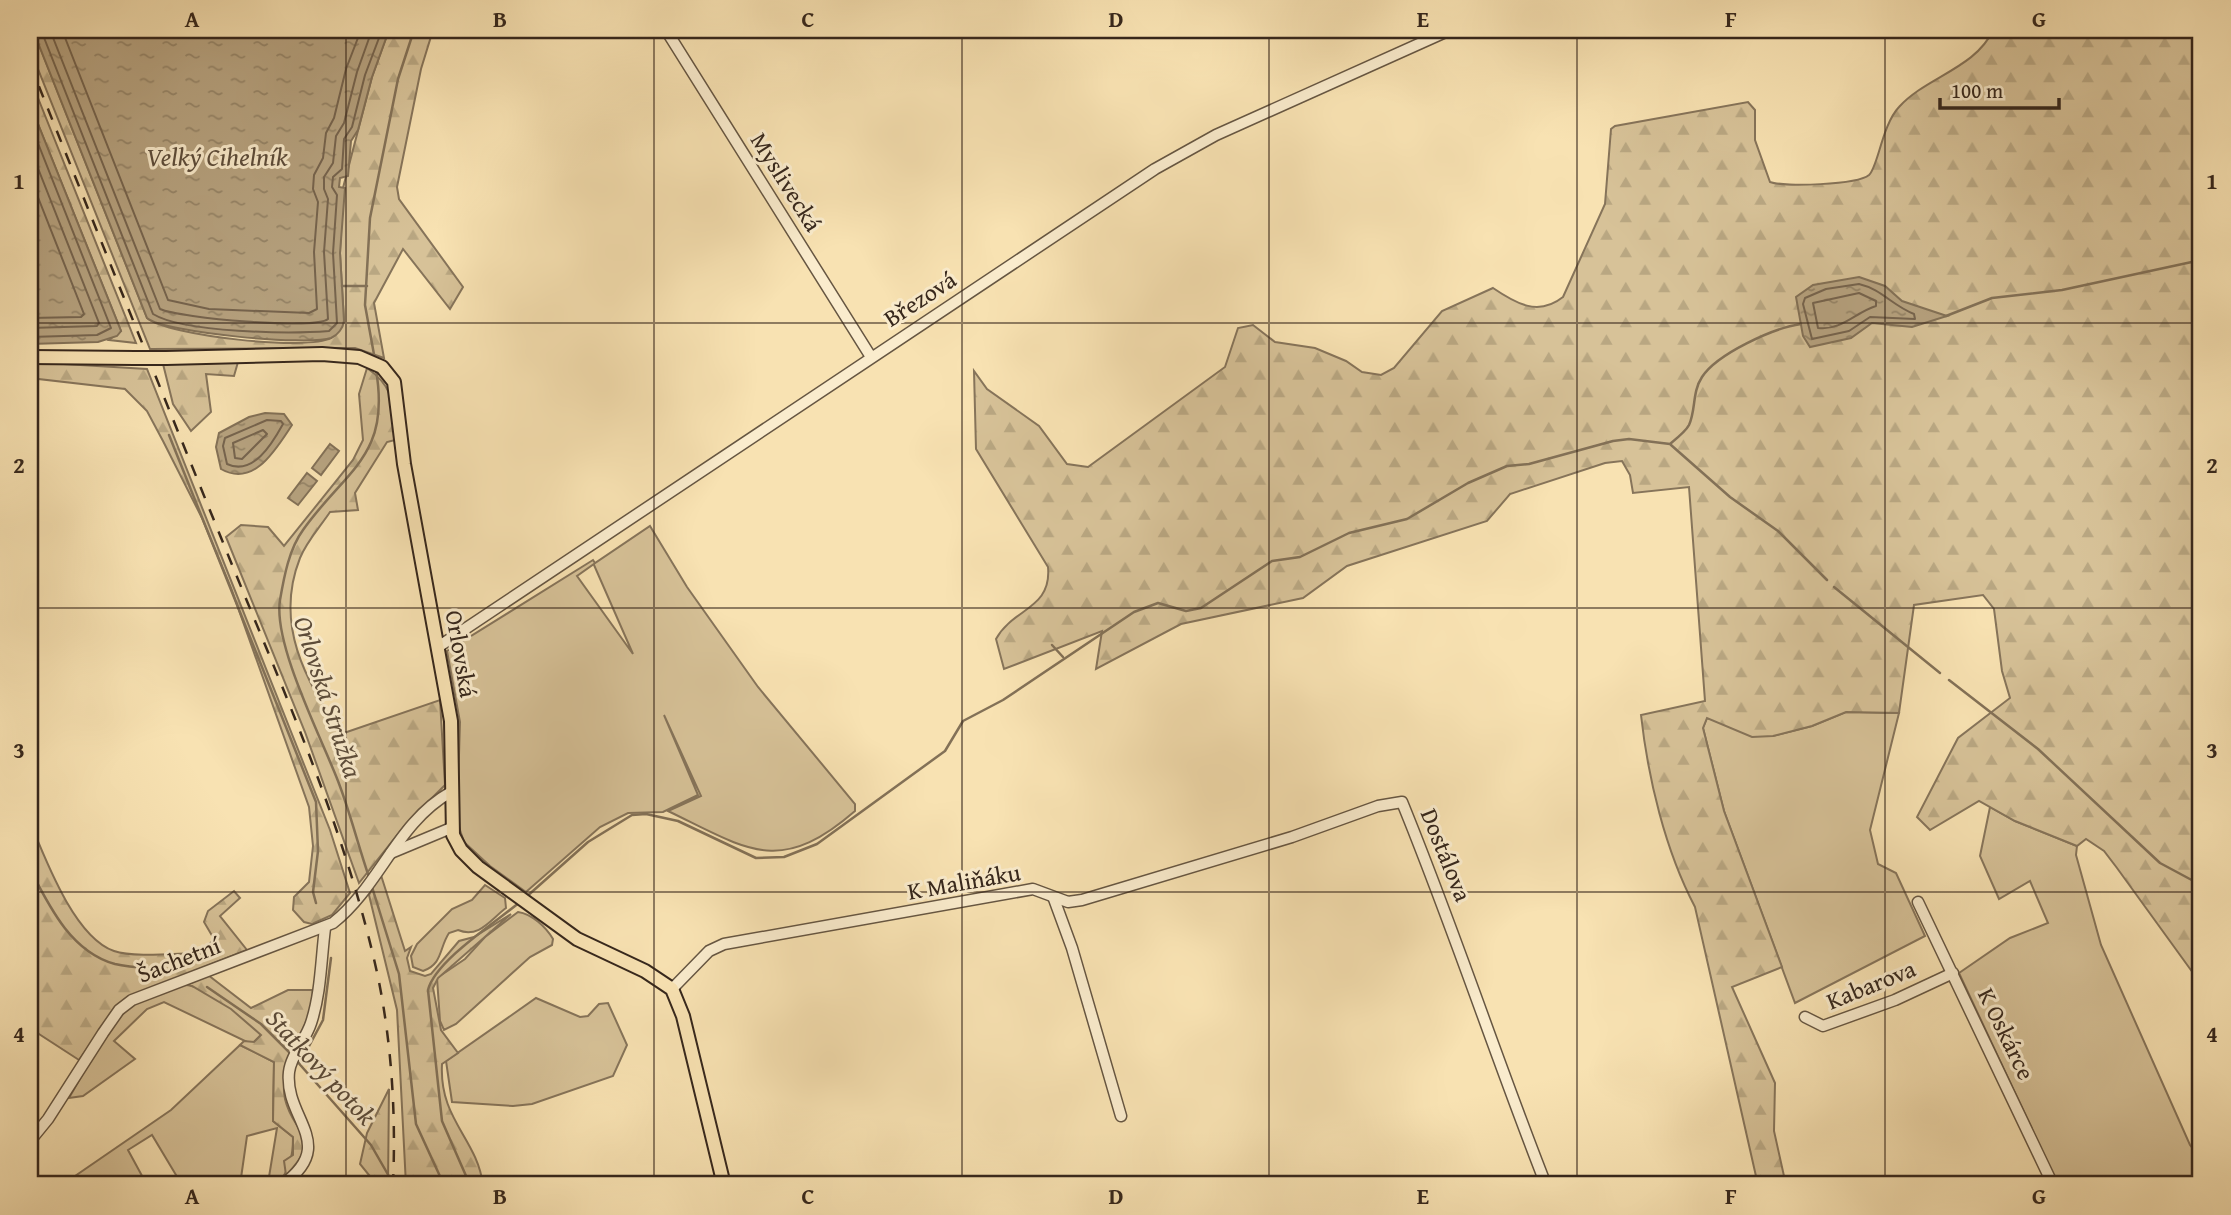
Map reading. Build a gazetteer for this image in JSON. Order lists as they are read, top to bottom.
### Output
{
  "streets": {
    "main road": ["Orlovská"],
    "street": [
      "Myslivecká",
      "Březová",
      "Dostálova",
      "K Maliňáku",
      "Šachetní",
      "Kabarova",
      "K Oskárce"
    ]
  },
  "crossings": [
    ["Myslivecká", "Březová"],
    ["Březová", "Orlovská"],
    ["Orlovská", "Šachetní"],
    ["Dostálova", "K Maliňáku"],
    ["Kabarova", "K Oskárce"]
  ],
  "water": ["Velký Cihelník", "Orlovská Stružka", "Statkový potok"],
  "scale_bar": "100 m",
  "grid": {
    "columns": [
      "A",
      "B",
      "C",
      "D",
      "E",
      "F",
      "G"
    ],
    "rows": [
      "1",
      "2",
      "3",
      "4"
    ]
  }
}
